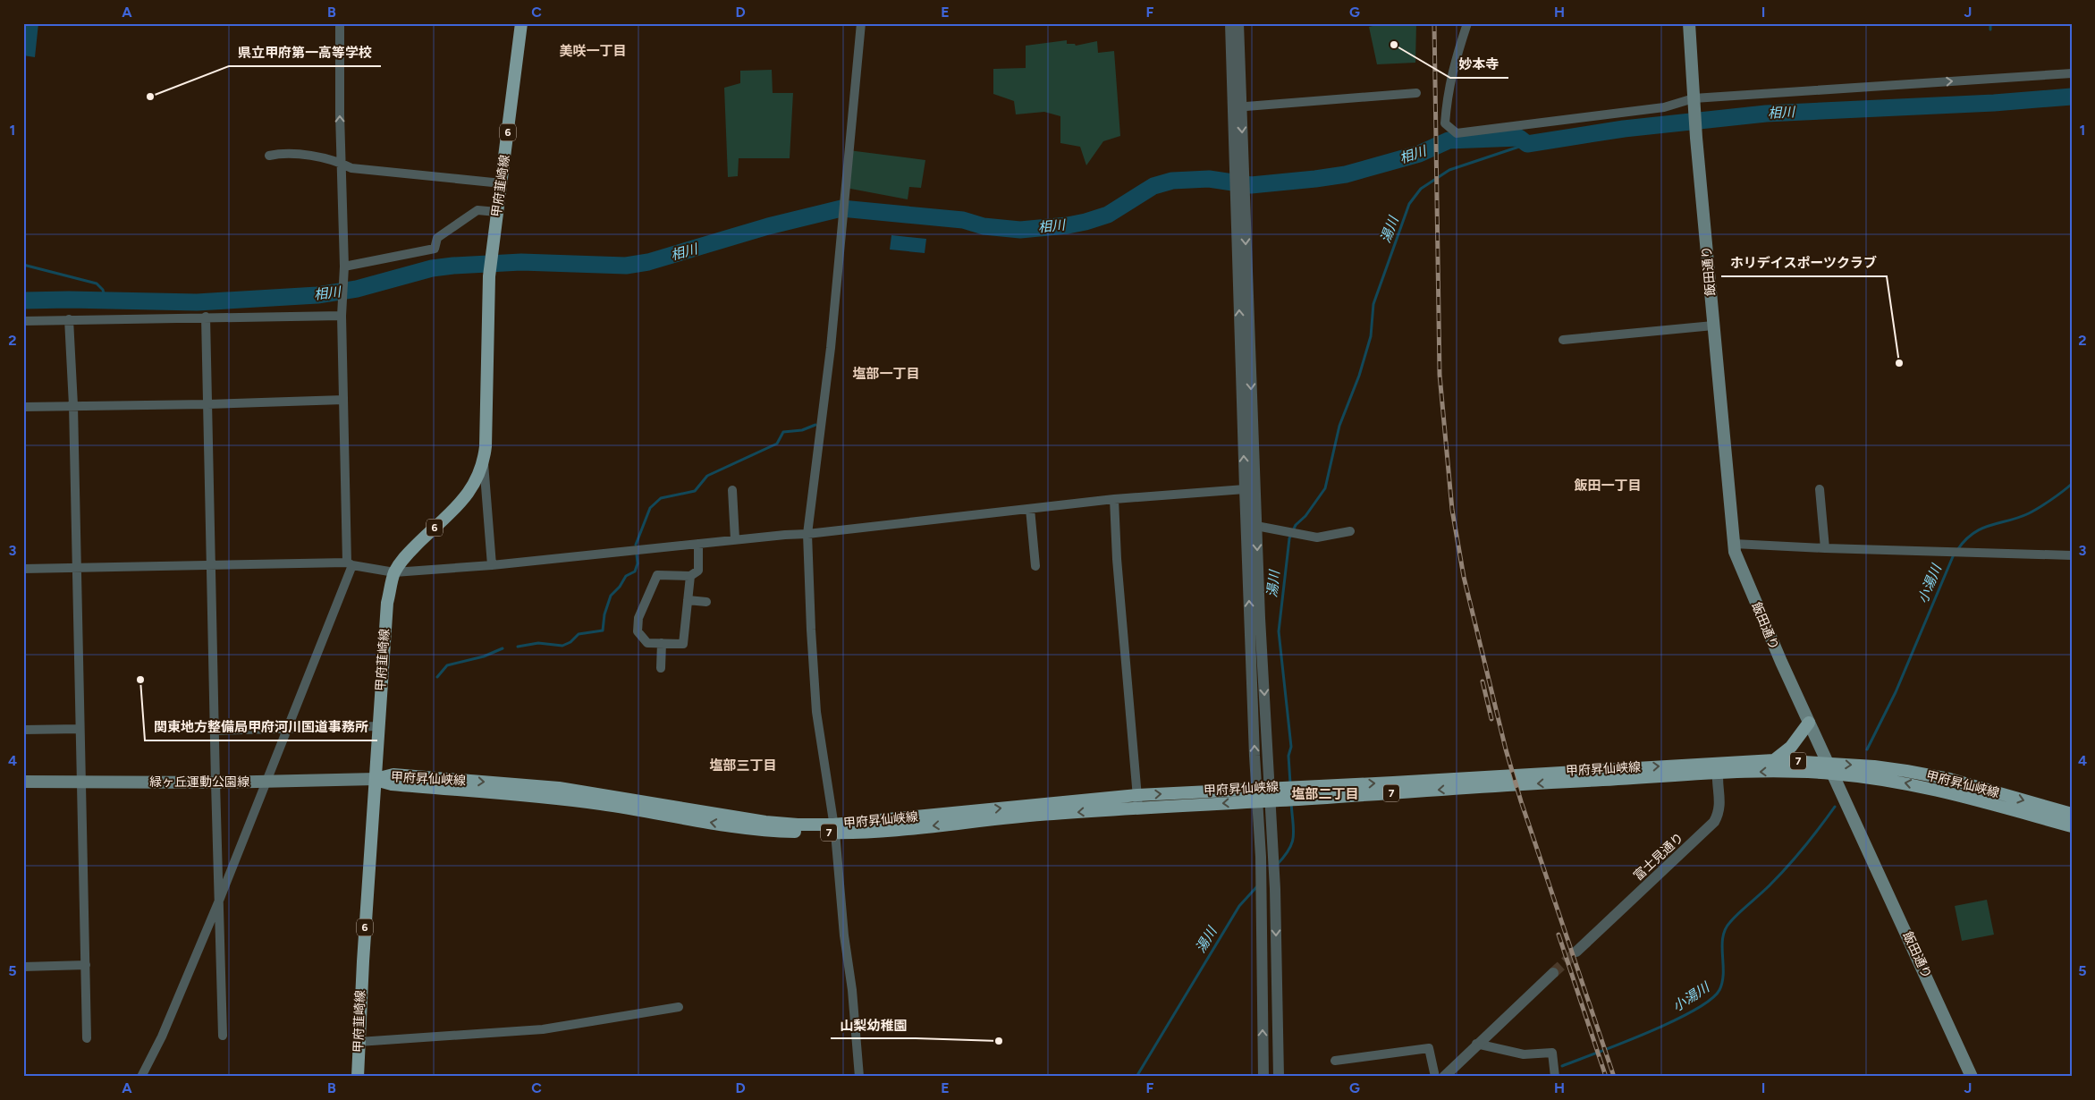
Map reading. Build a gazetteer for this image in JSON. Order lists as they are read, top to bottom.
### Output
{
  "streets": {
    "main road": [
      "6",
      "甲府韮崎線",
      "飯田通り",
      "7",
      "甲府昇仙峡線",
      "緑ヶ丘運動公園線"
    ],
    "street": ["富士見通り"]
  },
  "crossings": [
    ["甲府韮崎線", "甲府昇仙峡線"],
    ["甲府韮崎線", "緑ヶ丘運動公園線"],
    ["飯田通り", "甲府昇仙峡線"],
    ["甲府昇仙峡線", "緑ヶ丘運動公園線"],
    ["甲府昇仙峡線", "富士見通り"]
  ],
  "districts": [
    "美咲一丁目",
    "塩部一丁目",
    "飯田一丁目",
    "塩部三丁目",
    "塩部二丁目"
  ],
  "water": ["相川", "湯川", "小湯川"],
  "places": [
    "妙本寺",
    "県立甲府第一高等学校",
    "ホリデイスポーツクラブ",
    "関東地方整備局甲府河川国道事務所",
    "山梨幼稚園"
  ],
  "grid": {
    "columns": [
      "A",
      "B",
      "C",
      "D",
      "E",
      "F",
      "G",
      "H",
      "I",
      "J"
    ],
    "rows": [
      "1",
      "2",
      "3",
      "4",
      "5"
    ]
  }
}
